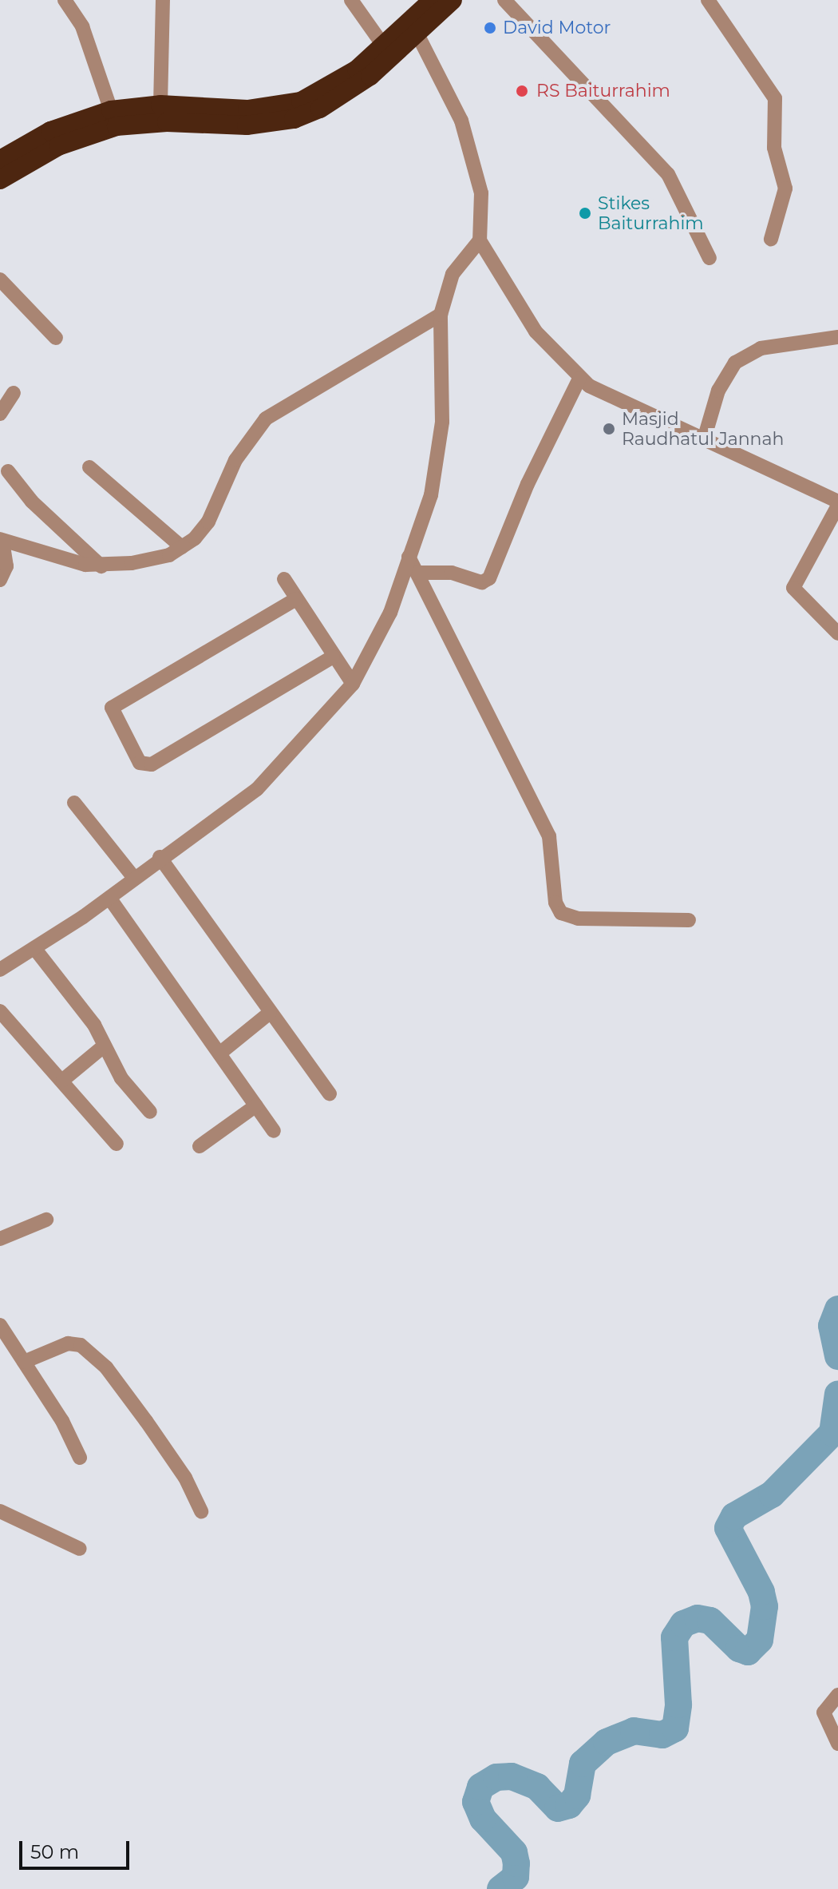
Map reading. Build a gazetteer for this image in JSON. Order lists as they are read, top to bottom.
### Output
{
  "places": [
    "David Motor",
    "RS Baiturrahim",
    "Stikes Baiturrahim",
    "Masjid Raudhatul Jannah"
  ],
  "scale_bar": "50 m"
}
